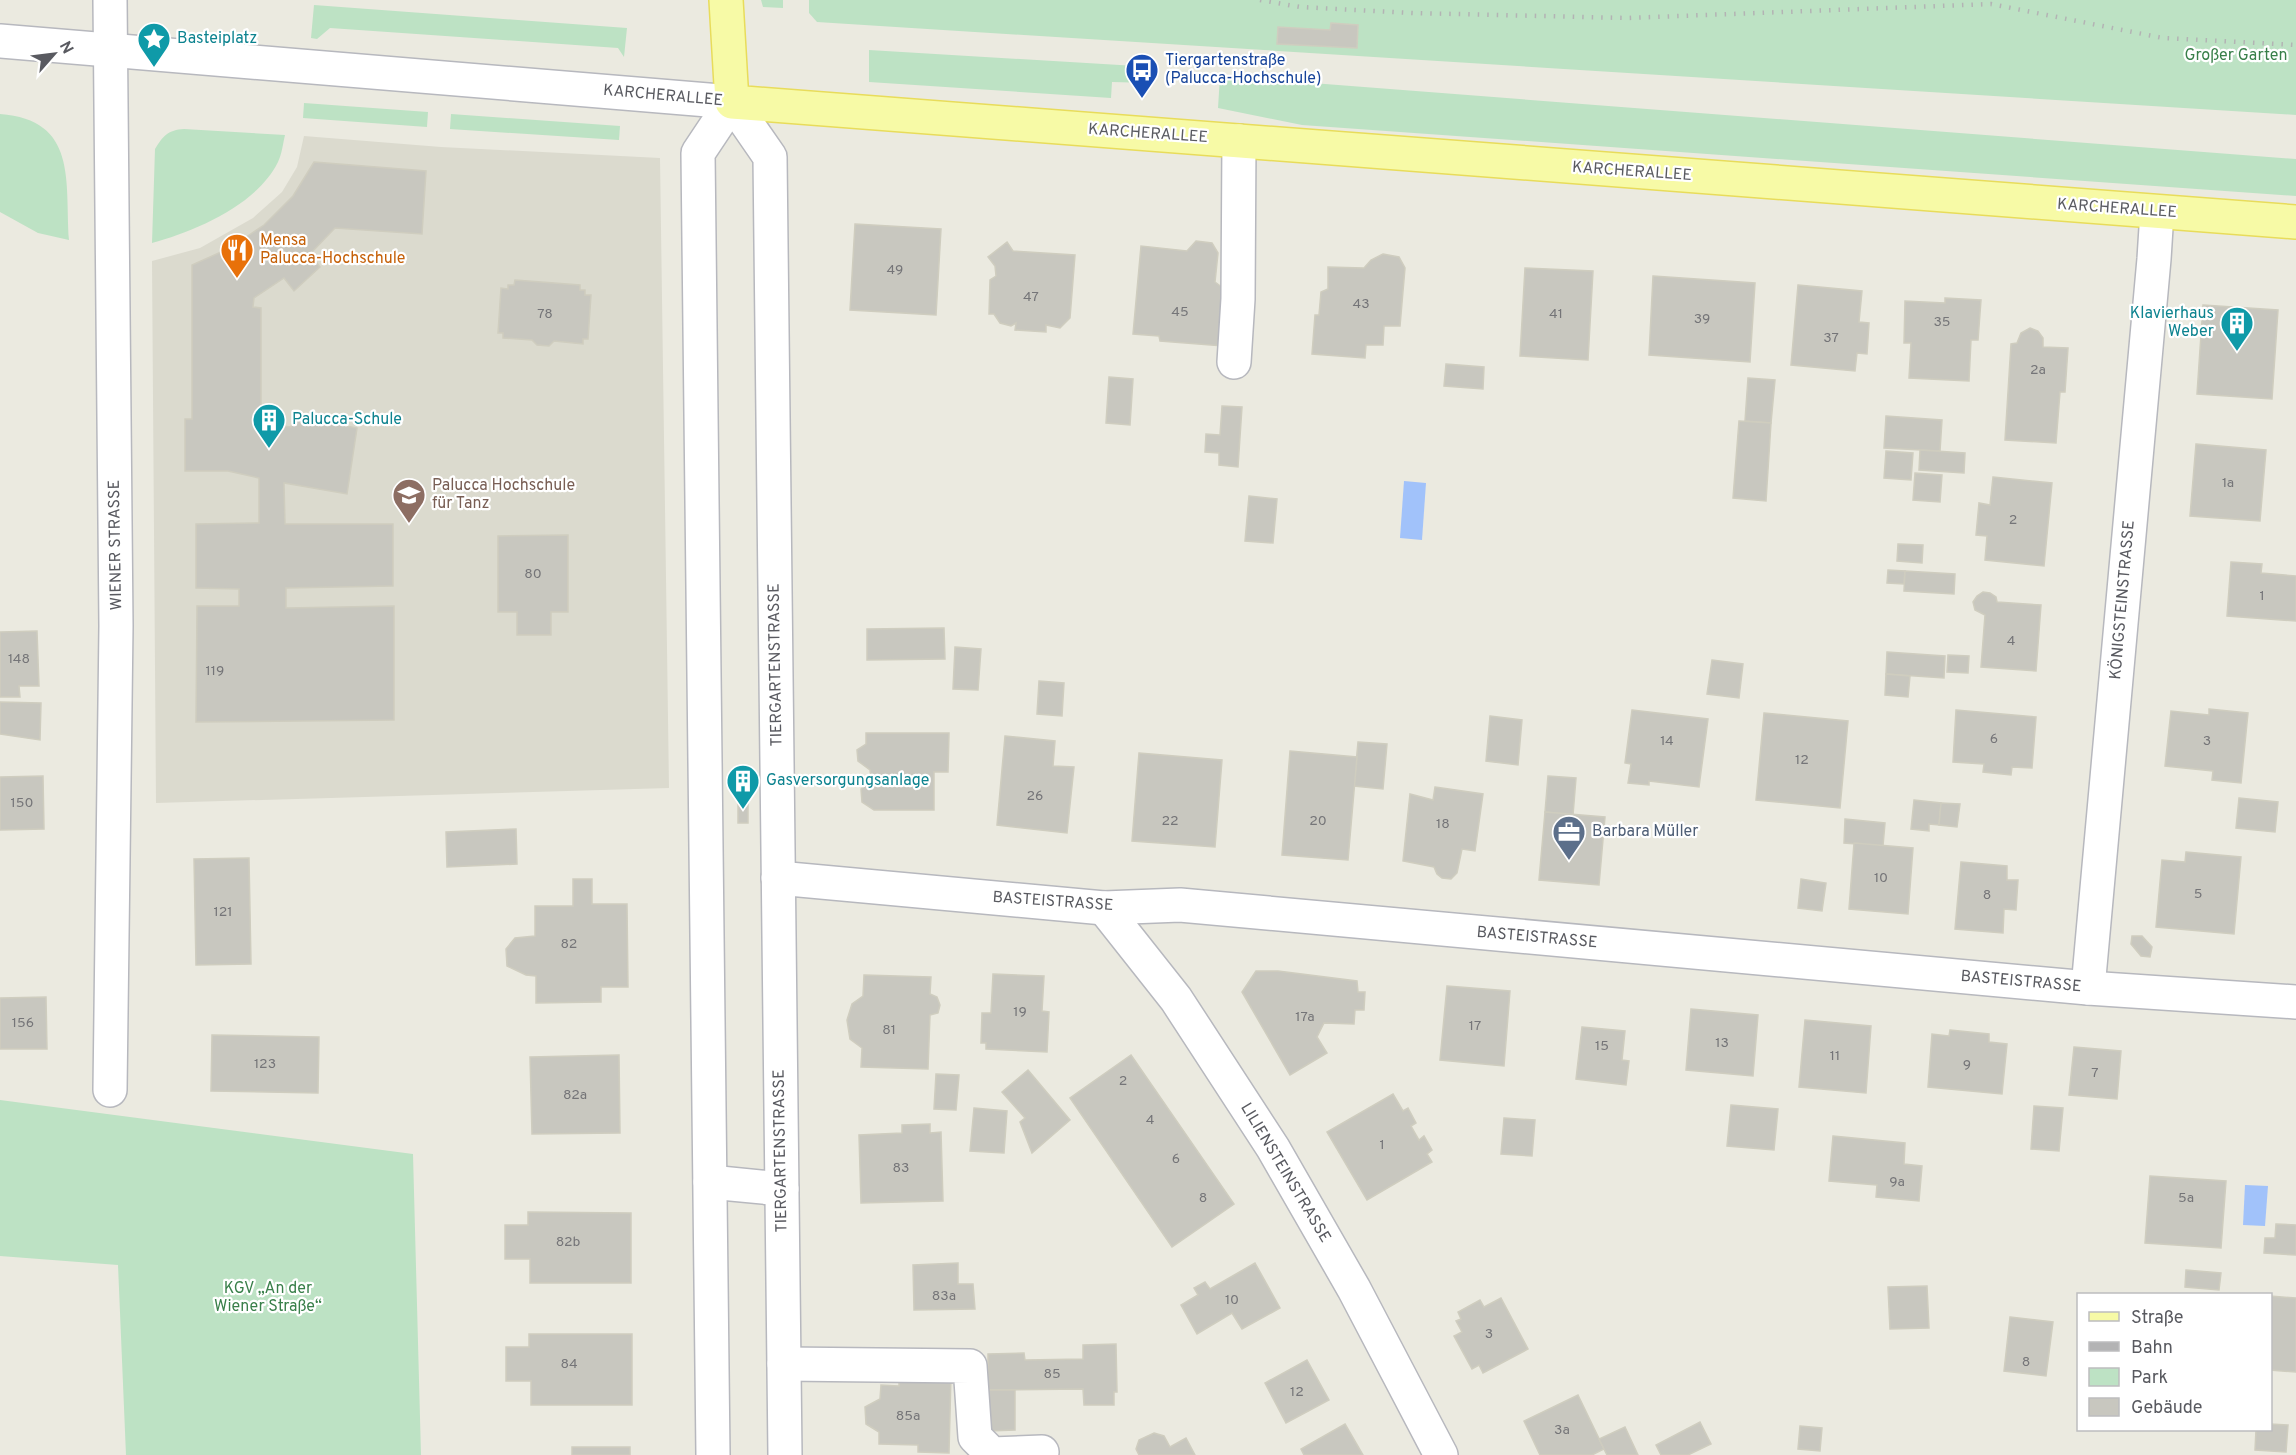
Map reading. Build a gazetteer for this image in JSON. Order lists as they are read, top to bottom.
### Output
{
  "streets": {
    "main road": ["KARCHERALLEE"],
    "street": [
      "WIENER STRASSE",
      "KÖNIGSTEINSTRASSE",
      "TIERGARTENSTRASSE",
      "BASTEISTRASSE",
      "LILIENSTEINSTRASSE"
    ]
  },
  "crossings": [
    ["KARCHERALLEE", "WIENER STRASSE"],
    ["KARCHERALLEE", "KÖNIGSTEINSTRASSE"],
    ["KARCHERALLEE", "TIERGARTENSTRASSE"],
    ["KÖNIGSTEINSTRASSE", "BASTEISTRASSE"],
    ["TIERGARTENSTRASSE", "BASTEISTRASSE"],
    ["BASTEISTRASSE", "LILIENSTEINSTRASSE"]
  ],
  "parks": ["Großer Garten", "KGV „An der Wiener Straße“"],
  "places": {
    "place": ["Basteiplatz"],
    "bus stop": ["Tiergartenstraße (Palucca-Hochschule)"],
    "restaurant": ["Mensa Palucca-Hochschule"],
    "building": ["Klavierhaus Weber", "Palucca-Schule", "Gasversorgungsanlage"],
    "school or university": ["Palucca Hochschule für Tanz"],
    "office": ["Barbara Müller"]
  },
  "house_numbers": [
    "49",
    "47",
    "43",
    "45",
    "78",
    "41",
    "39",
    "35",
    "37",
    "2a",
    "1a",
    "2",
    "80",
    "1",
    "4",
    "148",
    "119",
    "6",
    "14",
    "3",
    "12",
    "26",
    "150",
    "22",
    "20",
    "18",
    "10",
    "5",
    "8",
    "121",
    "82",
    "19",
    "17a",
    "156",
    "17",
    "81",
    "13",
    "15",
    "11",
    "123",
    "9",
    "7",
    "2",
    "82a",
    "4",
    "1",
    "6",
    "83",
    "9a",
    "8",
    "5a",
    "82b",
    "83a",
    "10",
    "3",
    "8",
    "84",
    "85",
    "12",
    "85a",
    "3a"
  ],
  "legend": [
    "Straße",
    "Bahn",
    "Park",
    "Gebäude"
  ],
  "north": "top right"
}
